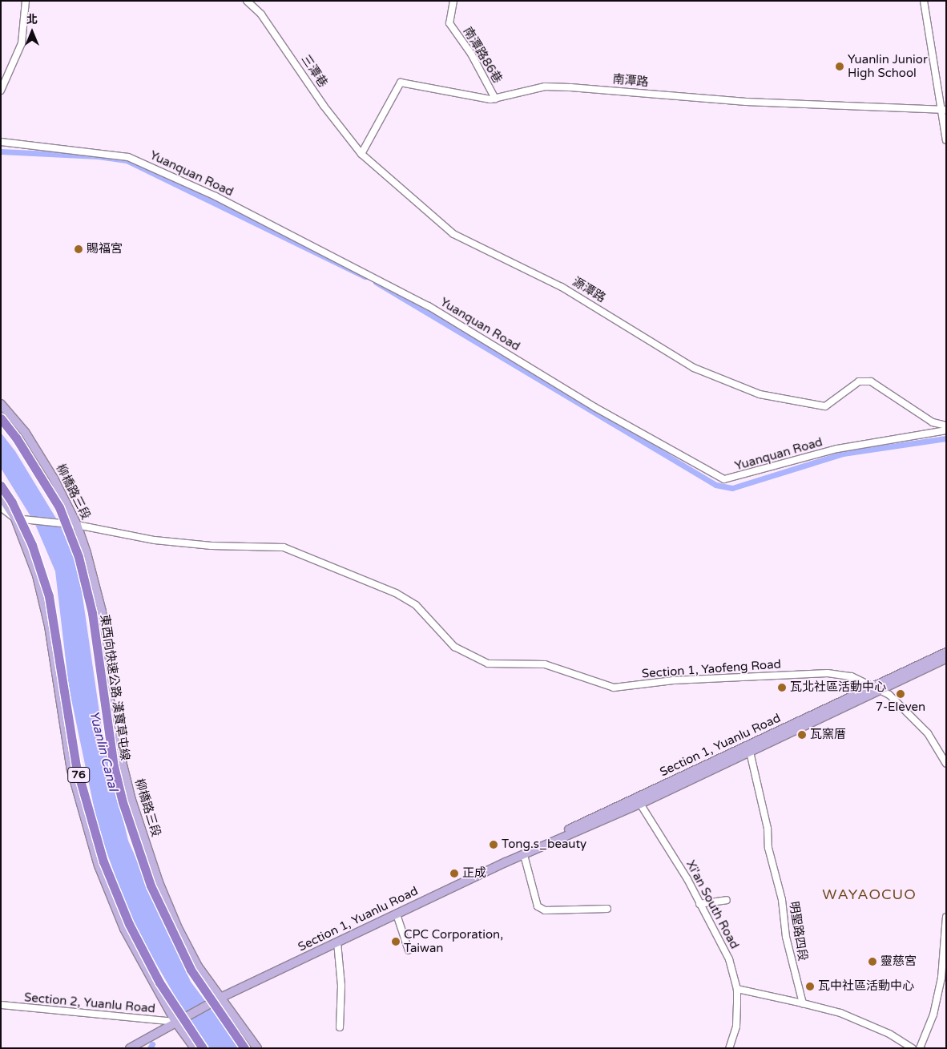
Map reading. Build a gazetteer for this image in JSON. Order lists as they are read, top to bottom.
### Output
{
  "streets": {
    "highway": ["東西向快速公路 漢寶草屯線", "76"],
    "main road": ["柳橋路三段", "Section 1, Yuanlu Road"],
    "street": [
      "南潭路86巷",
      "三潭巷",
      "南潭路",
      "Yuanquan Road",
      "源潭路",
      "Section 1, Yaofeng Road",
      "Xi'an South Road",
      "明聖路四段",
      "Section 2, Yuanlu Road"
    ]
  },
  "crossings": [
    ["南潭路86巷", "南潭路"],
    ["三潭巷", "南潭路"],
    ["三潭巷", "源潭路"],
    ["南潭路", "源潭路"],
    ["柳橋路三段", "Section 1, Yaofeng Road"],
    ["柳橋路三段", "Section 1, Yuanlu Road"],
    ["Section 1, Yaofeng Road", "Section 1, Yuanlu Road"],
    ["Section 1, Yuanlu Road", "Xi'an South Road"],
    ["Section 1, Yuanlu Road", "明聖路四段"],
    ["Section 1, Yuanlu Road", "Section 2, Yuanlu Road"]
  ],
  "districts": ["WAYAOCUO"],
  "water": ["Yuanlin Canal"],
  "places": [
    "Yuanlin Junior High School",
    "賜福宮",
    "瓦北社區活動中心",
    "7-Eleven",
    "瓦窯厝",
    "Tong.s_beauty",
    "正成",
    "CPC Corporation, Taiwan",
    "靈慈宮",
    "瓦中社區活動中心"
  ],
  "north": "top"
}
